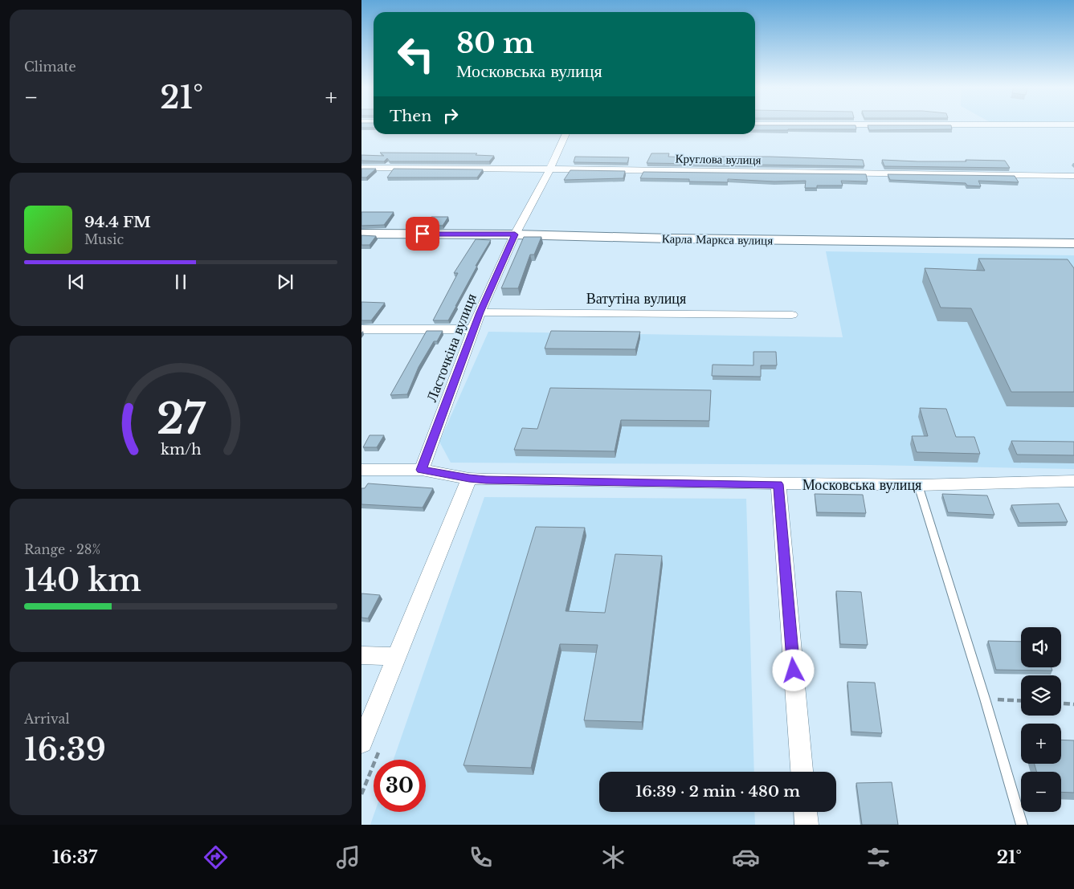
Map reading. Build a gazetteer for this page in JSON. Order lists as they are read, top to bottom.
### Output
{
  "streets": {
    "street": [
      "Круглова вулиця",
      "Карла Маркса вулиця",
      "Ватутіна вулиця",
      "Ласточкіна вулиця",
      "Московська вулиця"
    ]
  },
  "crossings": [
    ["Круглова вулиця", "Ласточкіна вулиця"],
    ["Карла Маркса вулиця", "Ласточкіна вулиця"],
    ["Ватутіна вулиця", "Ласточкіна вулиця"],
    ["Ласточкіна вулиця", "Московська вулиця"]
  ],
  "page": {
    "tile": [
      "Climate",
      ["Range · 28%", "140 km"],
      ["Arrival", "16:39"]
    ],
    "turn": ["80 m", "Московська вулиця"],
    "heat": ["−", "21°", "+"],
    "then": "Then",
    "song": ["94.4 FM", "Music"],
    "map_buttons": ["+", "−"],
    "limit": "30",
    "trip": "16:39 · 2 min · 480 m",
    "tabs": ["16:37", "21°"],
    "gauge": ["27", "km/h"]
  }
}
